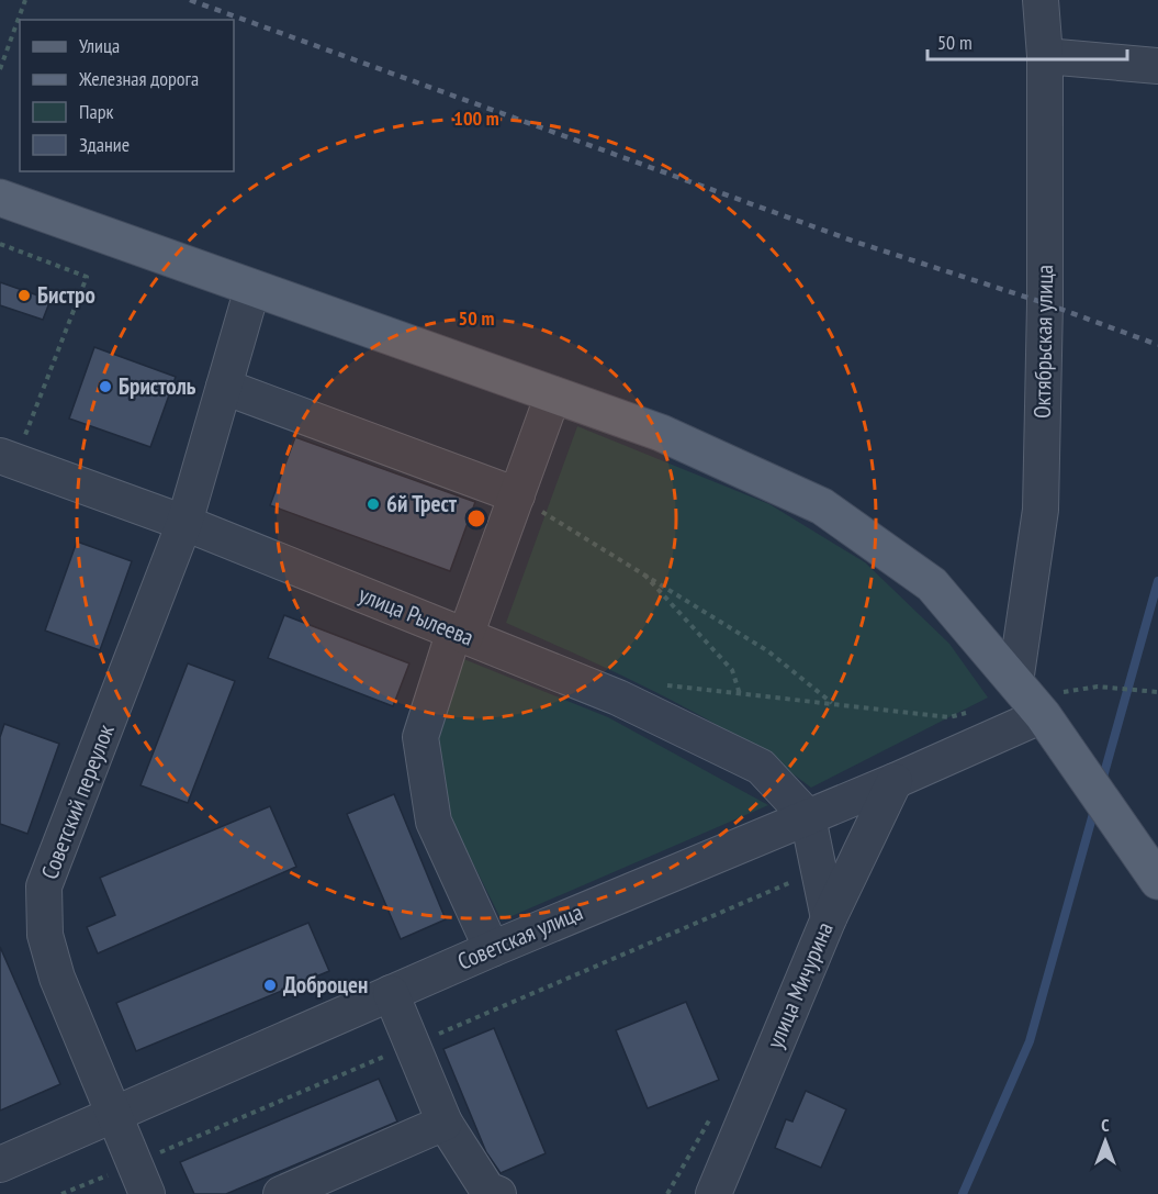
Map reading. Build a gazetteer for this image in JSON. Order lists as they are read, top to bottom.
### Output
{
  "streets": {
    "street": [
      "Октябрьская улица",
      "улица Рылеева",
      "Советский переулок",
      "Советская улица",
      "улица Мичурина"
    ]
  },
  "crossings": [
    ["Октябрьская улица", "Советская улица"],
    ["улица Рылеева", "Советский переулок"],
    ["улица Рылеева", "Советская улица"],
    ["Советский переулок", "Советская улица"],
    ["Советская улица", "улица Мичурина"]
  ],
  "places": [
    "Бистро",
    "Бристоль",
    "6й Трест",
    "Доброцен"
  ],
  "legend": [
    "Улица",
    "Железная дорога",
    "Парк",
    "Здание"
  ],
  "scale_bar": "50 m",
  "north": "top",
  "rings": ["100 m", "50 m"]
}
